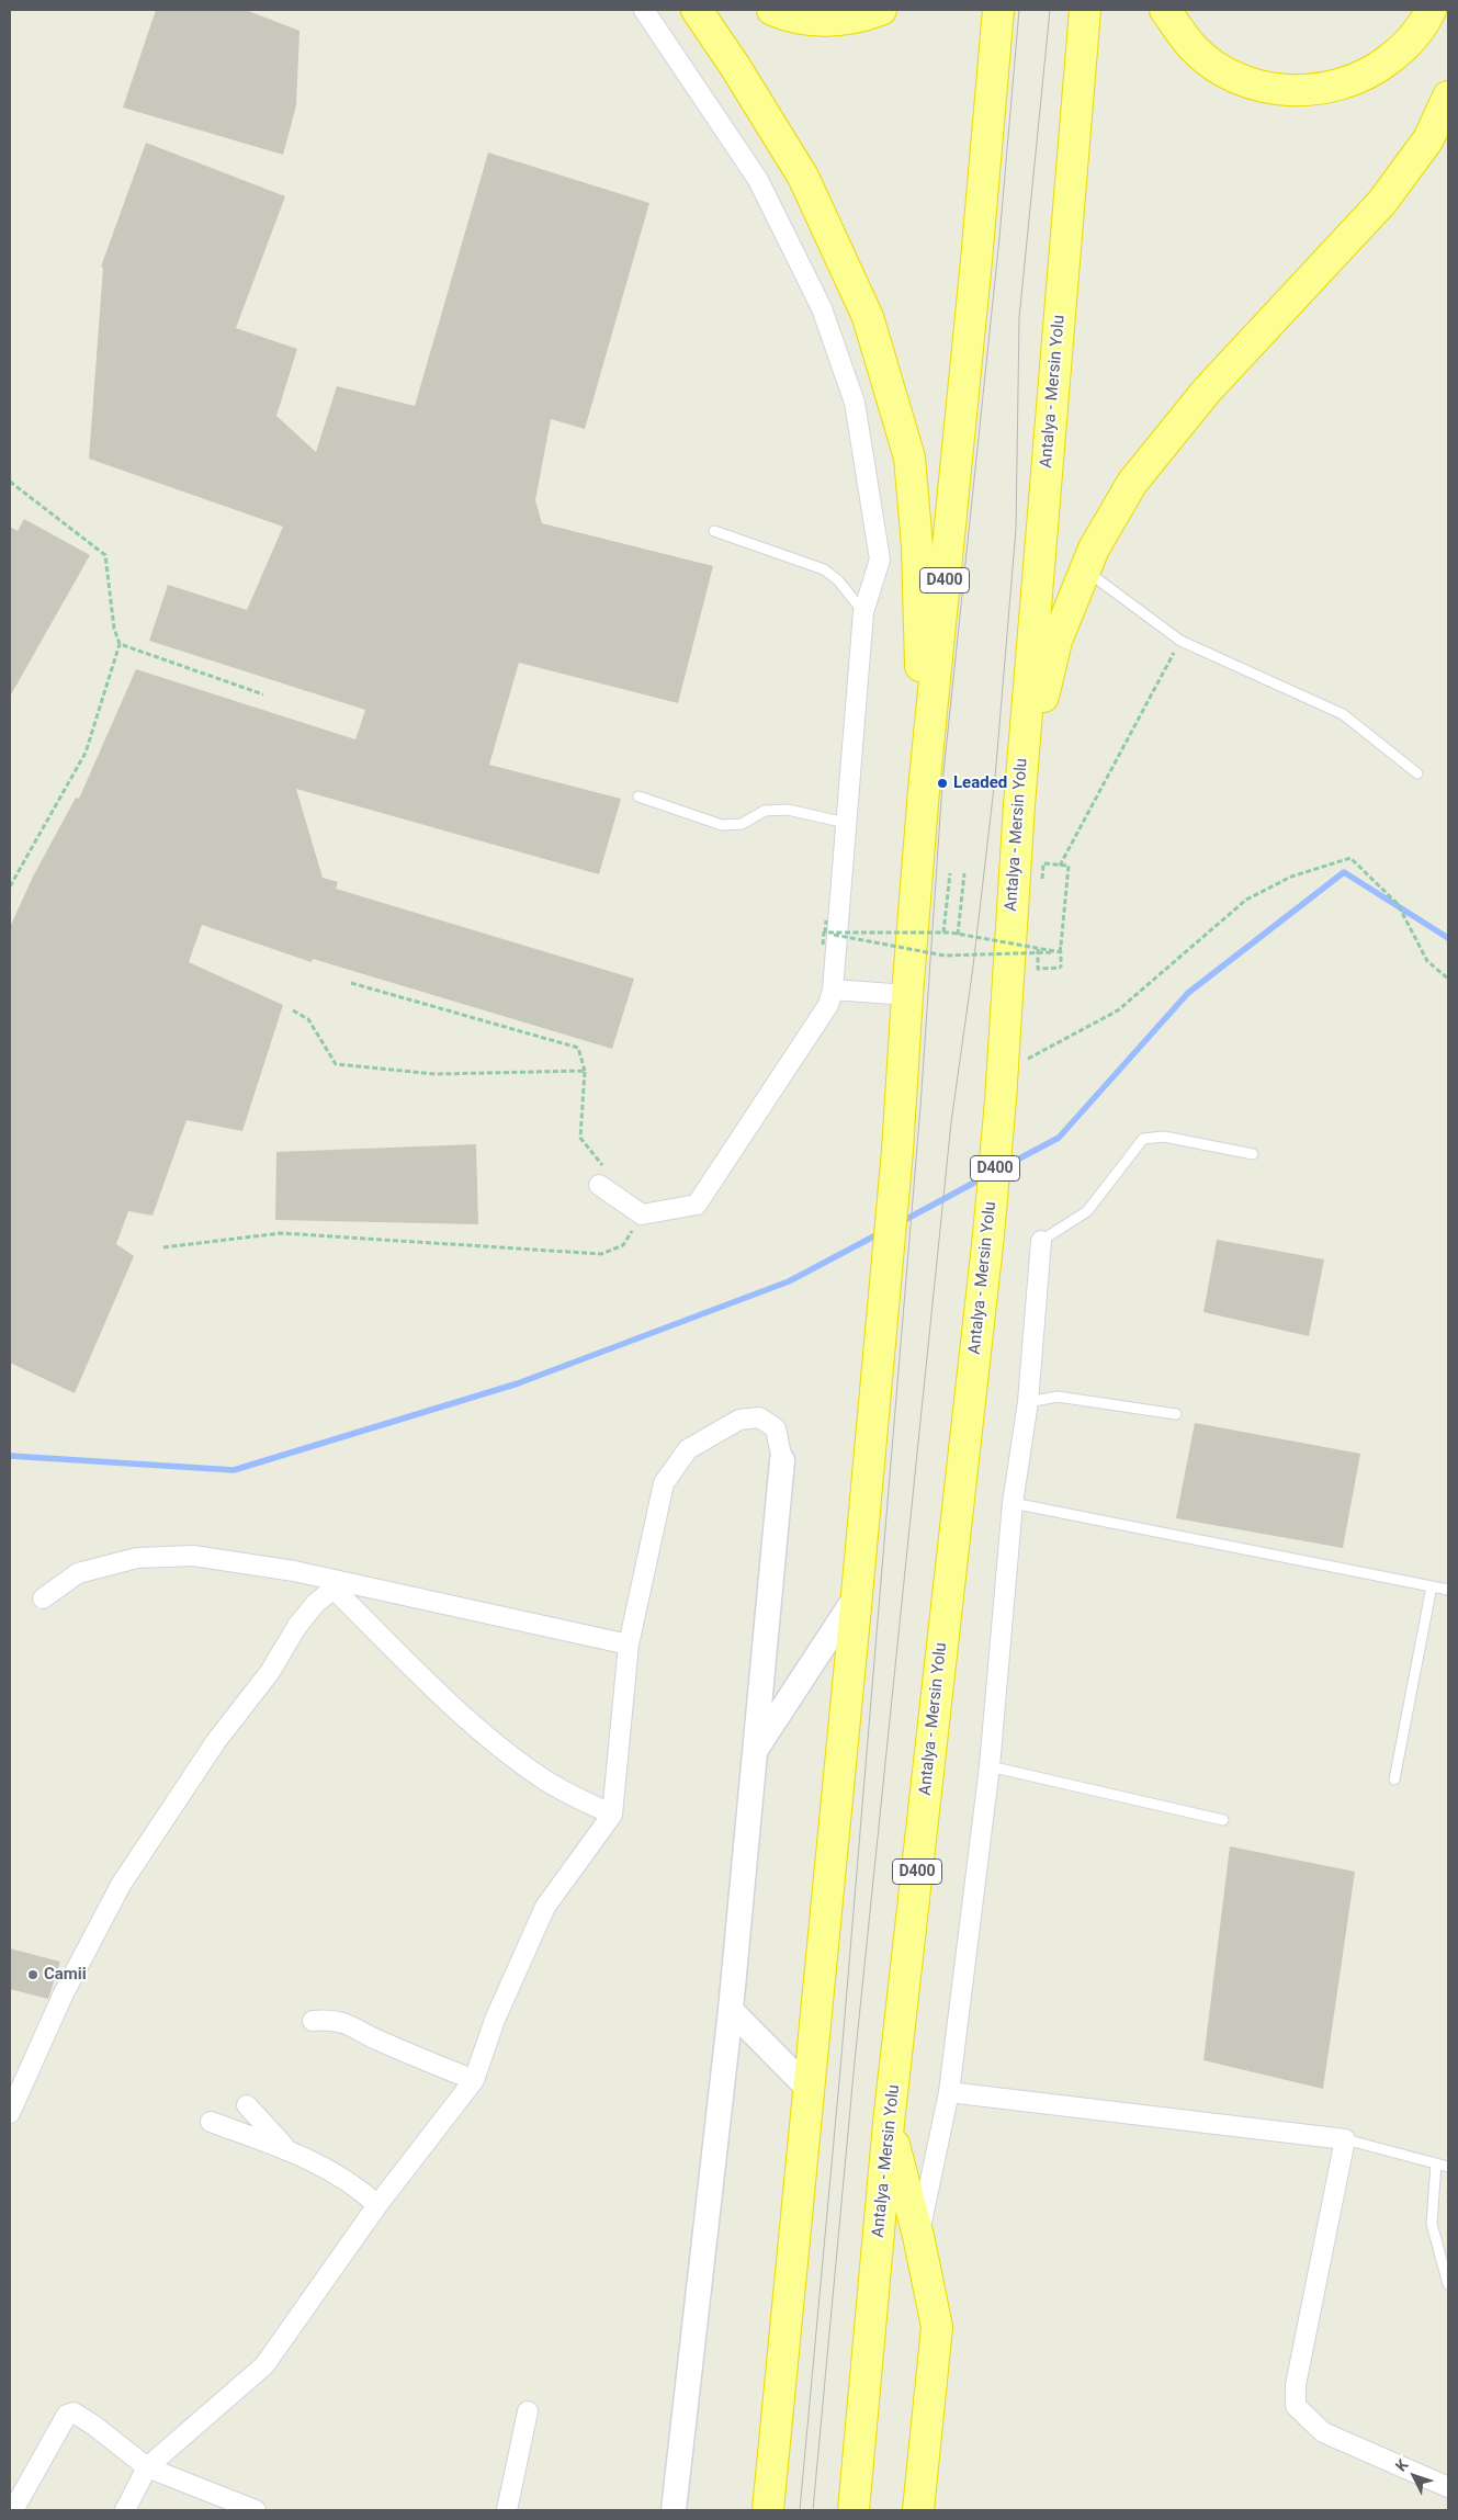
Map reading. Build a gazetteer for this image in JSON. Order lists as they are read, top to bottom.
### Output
{
  "streets": {
    "highway": ["Antalya - Mersin Yolu", "D400"]
  },
  "places": ["Leaded", "Camii"],
  "north": "top left"
}
